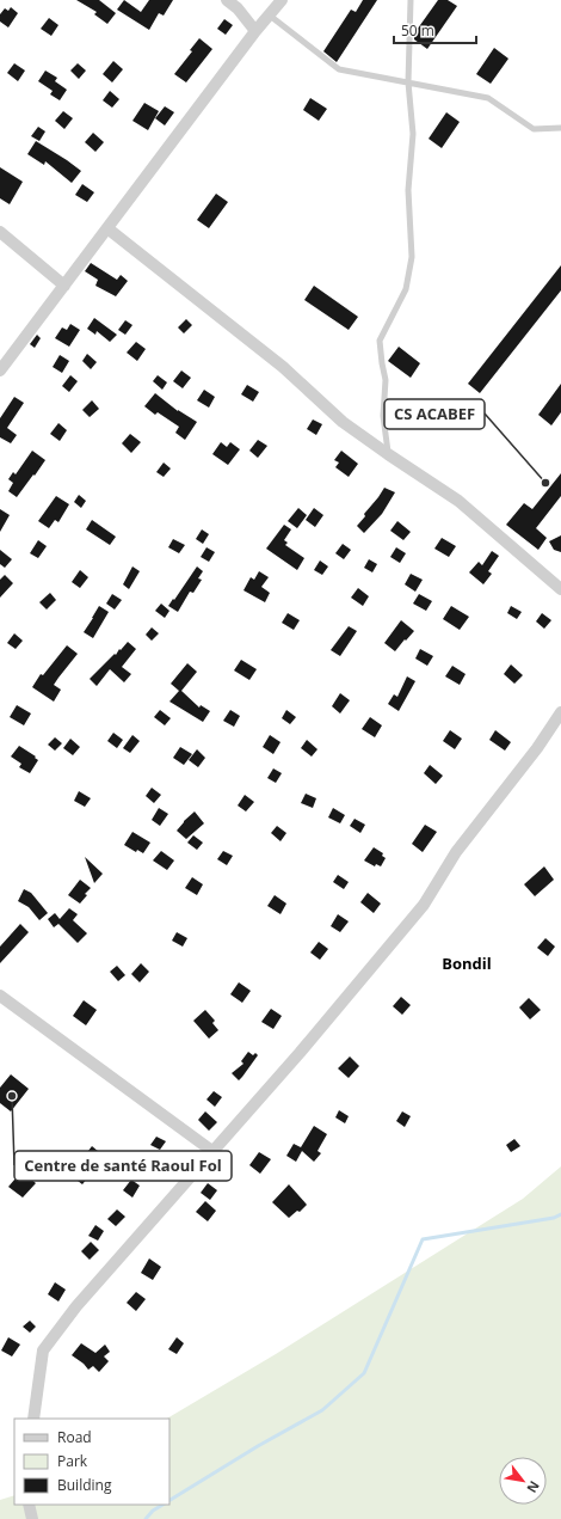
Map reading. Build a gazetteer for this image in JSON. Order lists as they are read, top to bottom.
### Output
{
  "districts": ["Bondil"],
  "places": ["CS ACABEF", "Centre de santé Raoul Fol"],
  "legend": ["Road", "Park", "Building"],
  "scale_bar": "50 m",
  "north": "bottom right"
}
